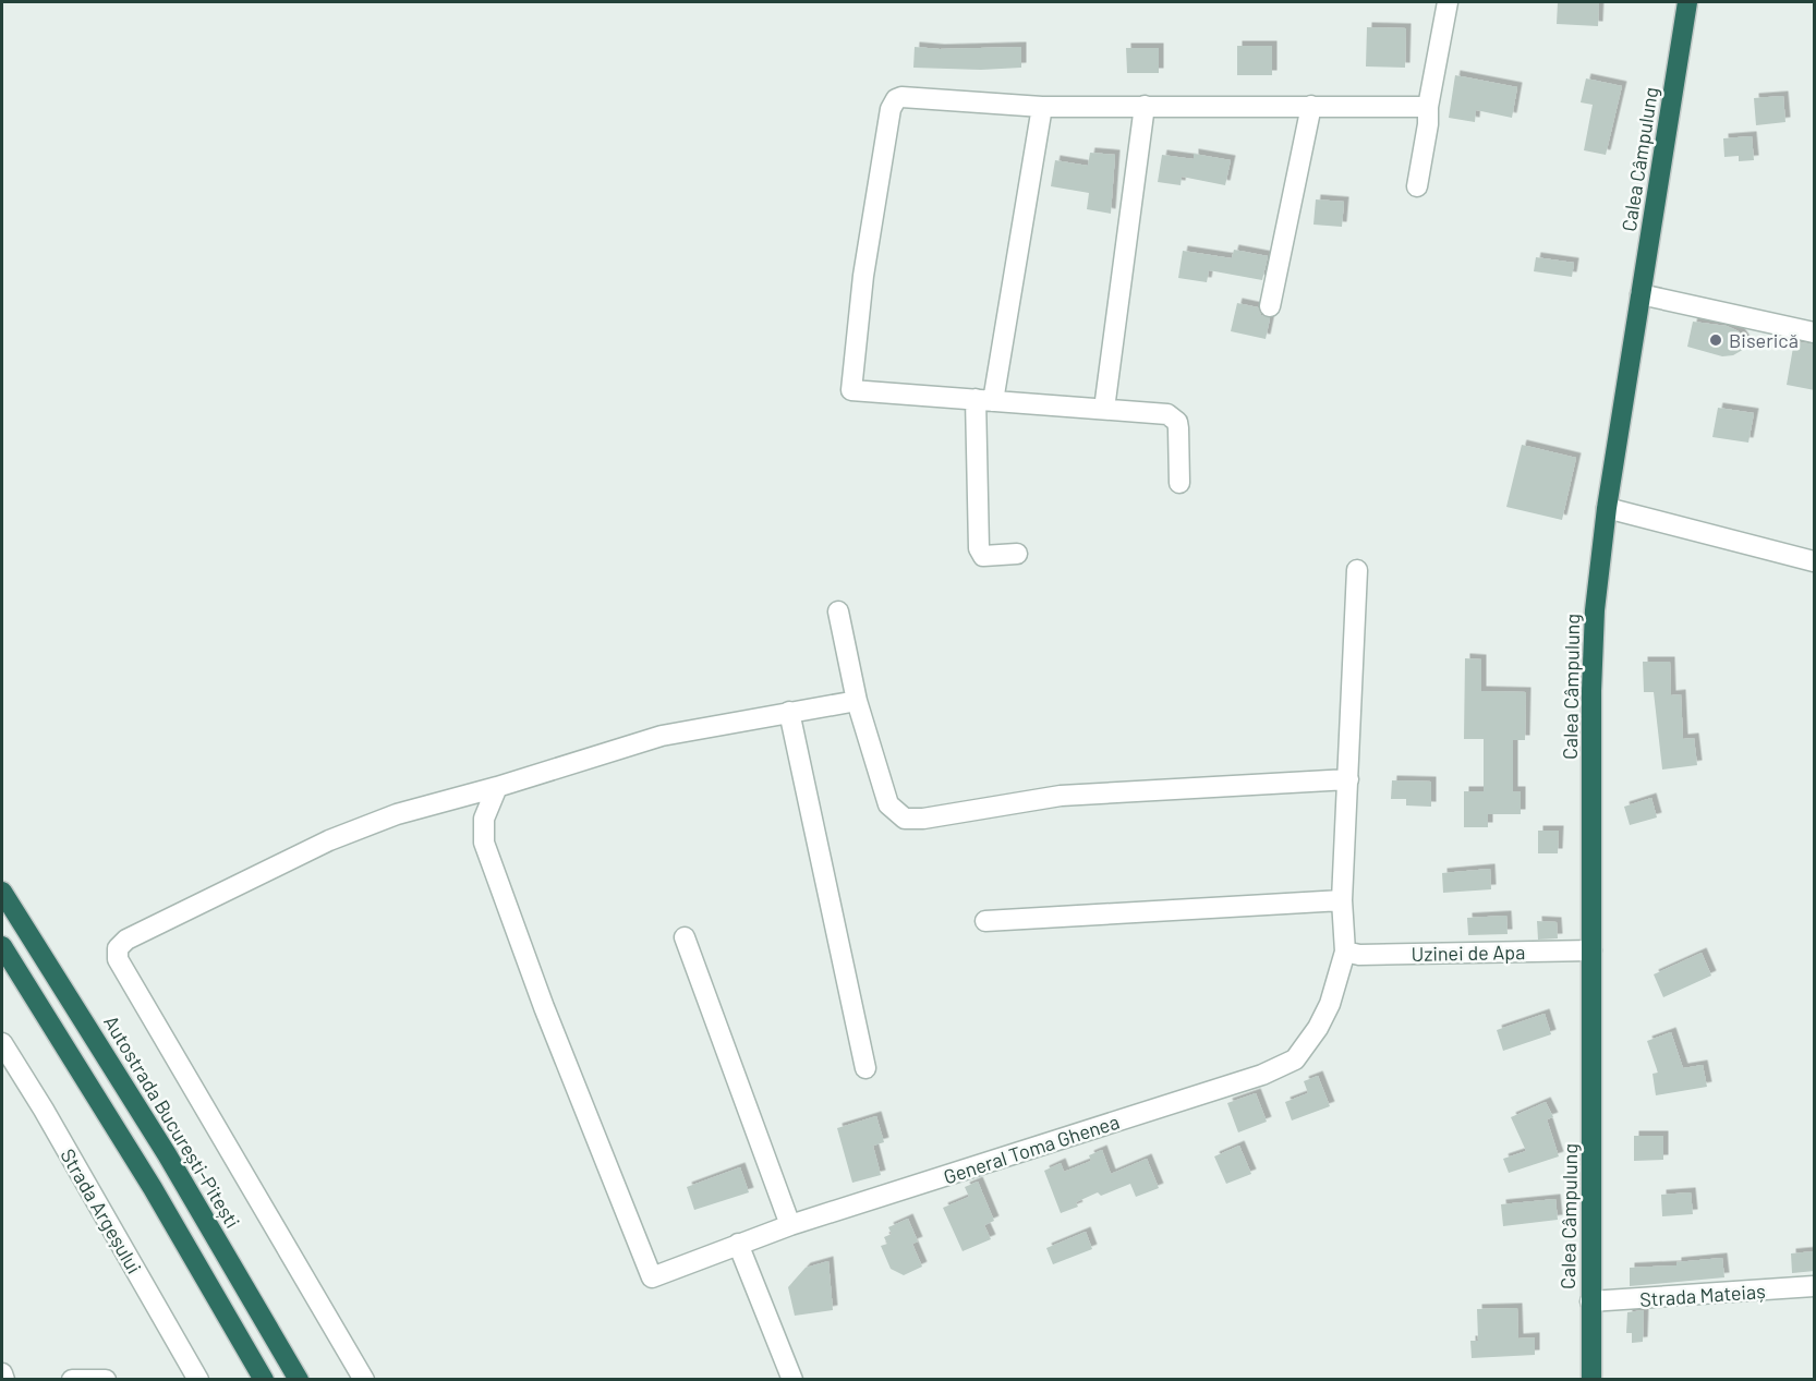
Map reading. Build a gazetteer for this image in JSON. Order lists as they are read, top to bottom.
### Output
{
  "streets": {
    "highway": ["Calea Câmpulung", "Autostrada București-Pitești"],
    "street": [
      "Uzinei de Apa",
      "General Toma Ghenea",
      "Strada Argeșului",
      "Strada Mateiaș"
    ]
  },
  "crossings": [
    ["Calea Câmpulung", "Uzinei de Apa"],
    ["Calea Câmpulung", "Strada Mateiaș"],
    ["Uzinei de Apa", "General Toma Ghenea"]
  ],
  "places": ["Biserică"]
}
